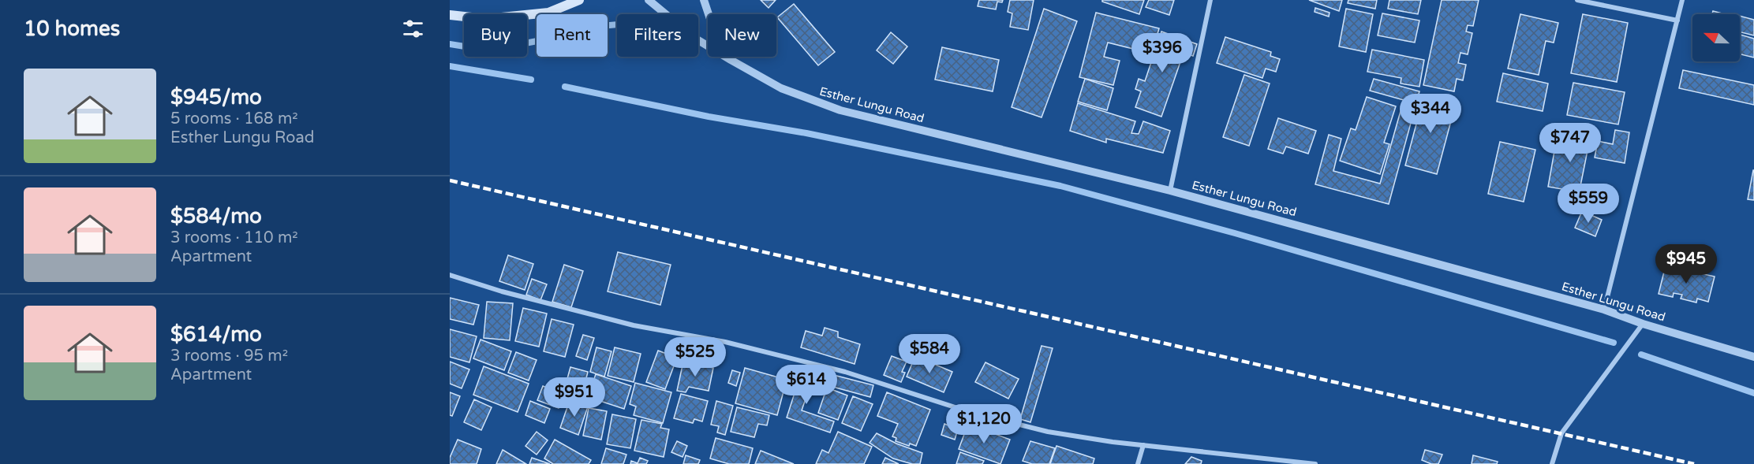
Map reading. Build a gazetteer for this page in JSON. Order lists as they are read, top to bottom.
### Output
{
  "streets": {
    "street": ["Esther Lungu Road"]
  },
  "north": "left",
  "page": {
    "heading": "10 homes",
    "chip": [
      "Buy",
      "Rent",
      "Filters",
      "New"
    ],
    "price": [
      "$396",
      "$344",
      "$747",
      "$559",
      "$945",
      "$584",
      "$525",
      "$614",
      "$951",
      "$1,120"
    ],
    "list": [
      {
        "name": "$945/mo",
        "note": "5 rooms · 168 m² · Esther Lungu Road"
      },
      {
        "name": "$584/mo",
        "note": "3 rooms · 110 m² · Apartment"
      },
      {
        "name": "$614/mo",
        "note": "3 rooms · 95 m² · Apartment"
      }
    ]
  }
}
